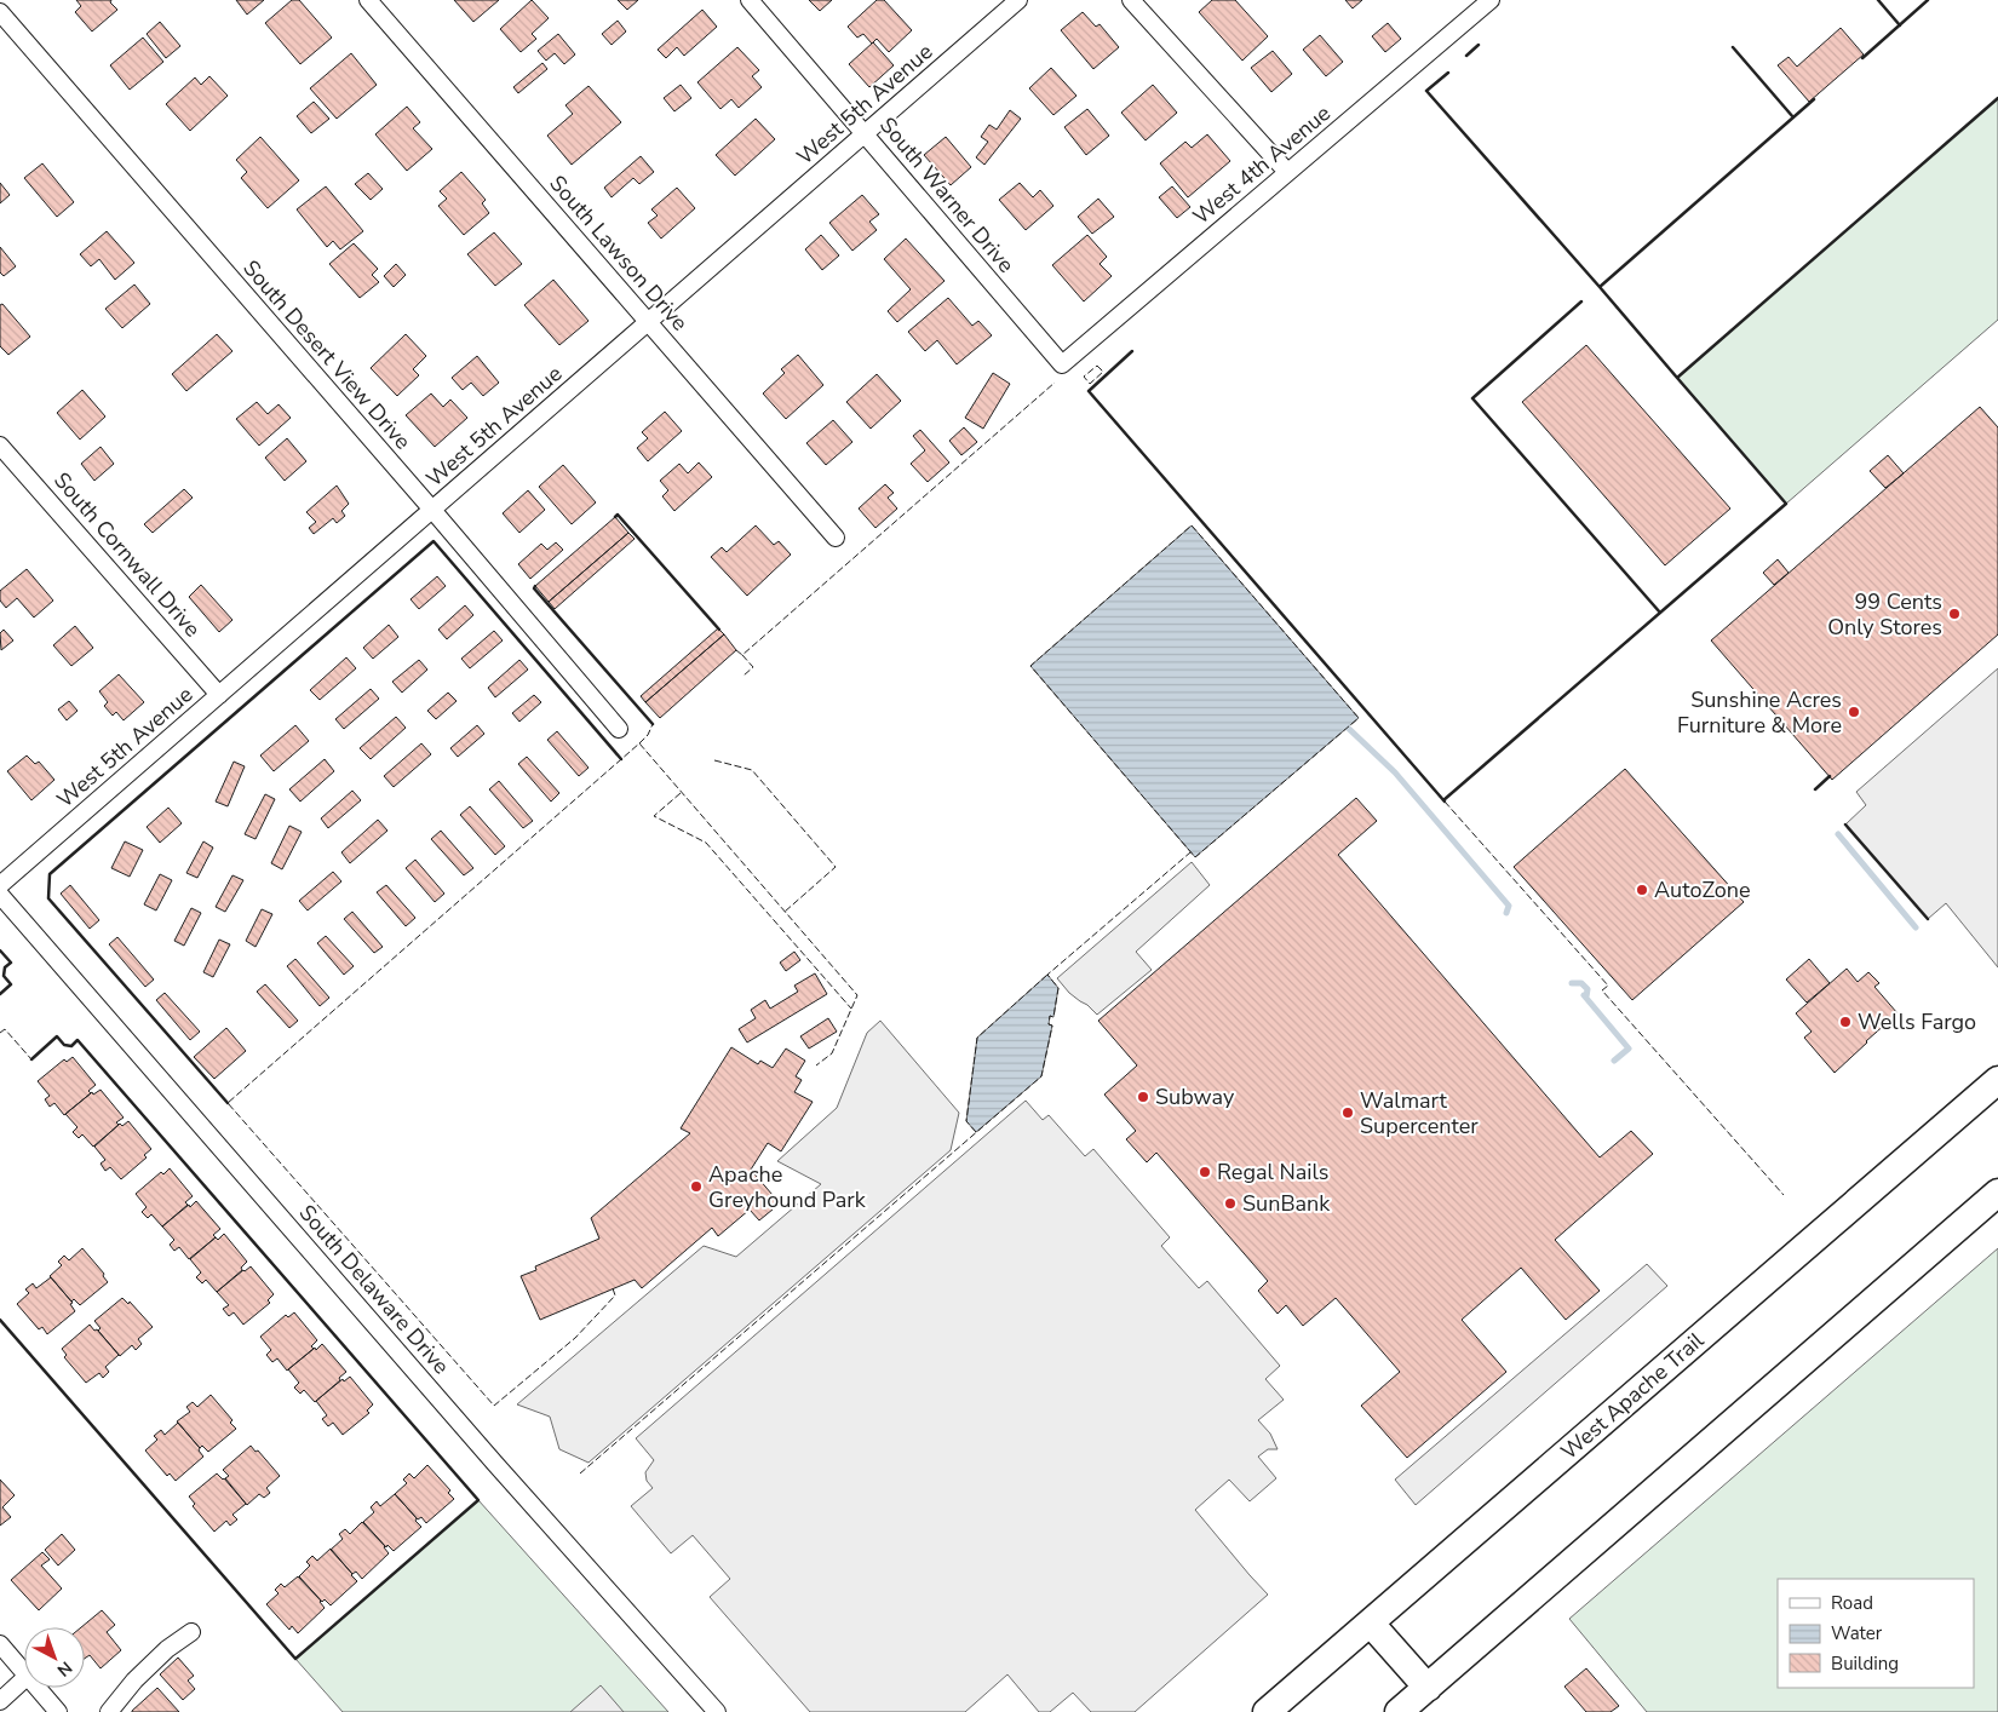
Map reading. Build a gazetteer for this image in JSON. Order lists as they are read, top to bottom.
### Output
{
  "streets": {
    "main road": ["West Apache Trail"],
    "street": [
      "West 5th Avenue",
      "West 4th Avenue",
      "South Warner Drive",
      "South Lawson Drive",
      "South Desert View Drive",
      "South Cornwall Drive",
      "South Delaware Drive"
    ]
  },
  "crossings": [
    ["West 5th Avenue", "South Warner Drive"],
    ["West 5th Avenue", "South Lawson Drive"],
    ["West 5th Avenue", "South Desert View Drive"],
    ["West 5th Avenue", "South Cornwall Drive"],
    ["West 4th Avenue", "South Warner Drive"]
  ],
  "places": [
    "99 Cents Only Stores",
    "Sunshine Acres Furniture & More",
    "AutoZone",
    "Wells Fargo",
    "Subway",
    "Walmart Supercenter",
    "Regal Nails",
    "Apache Greyhound Park",
    "SunBank"
  ],
  "legend": ["Road", "Water", "Building"],
  "north": "bottom right"
}
